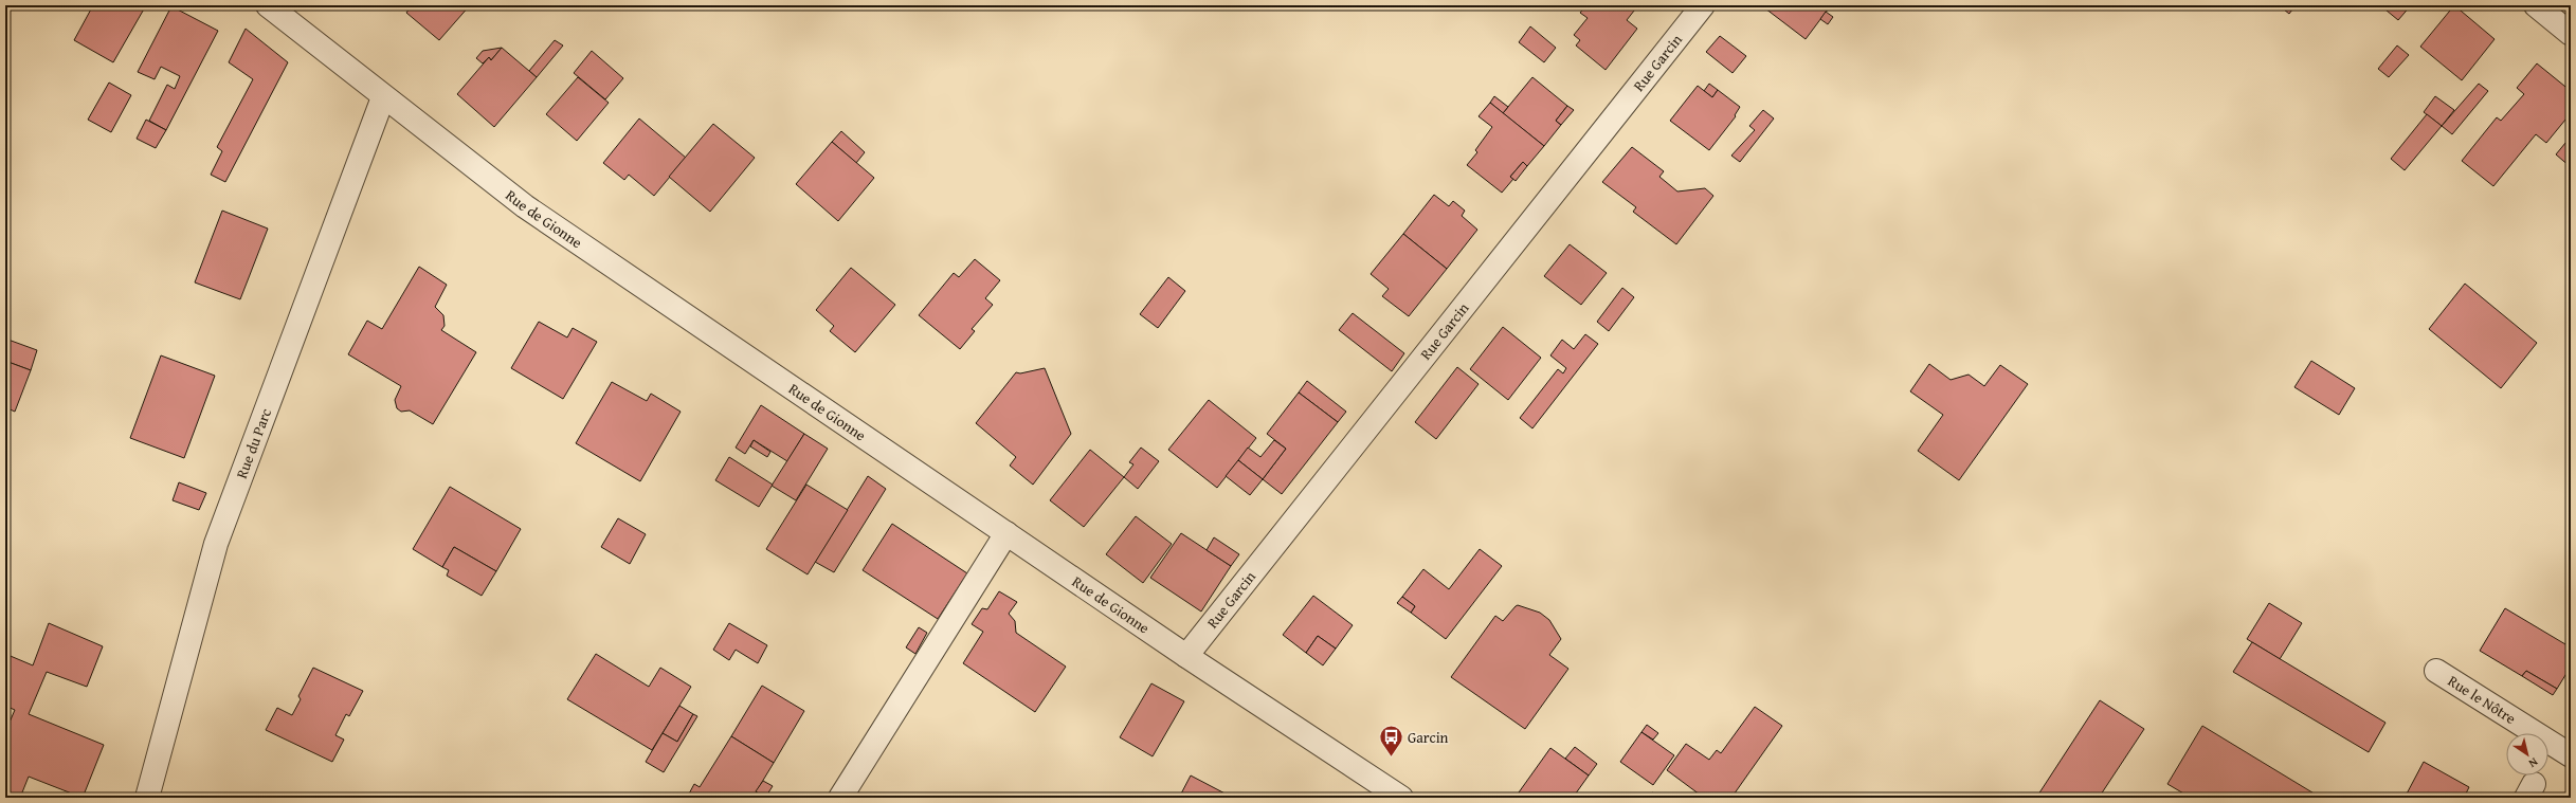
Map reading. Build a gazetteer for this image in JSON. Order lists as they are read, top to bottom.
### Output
{
  "streets": {
    "street": [
      "Rue Garcin",
      "Rue de Gionne",
      "Rue du Parc",
      "Rue le Nôtre"
    ]
  },
  "crossings": [
    ["Rue Garcin", "Rue de Gionne"],
    ["Rue de Gionne", "Rue du Parc"]
  ],
  "places": {
    "bus stop": ["Garcin"]
  },
  "north": "bottom right"
}
